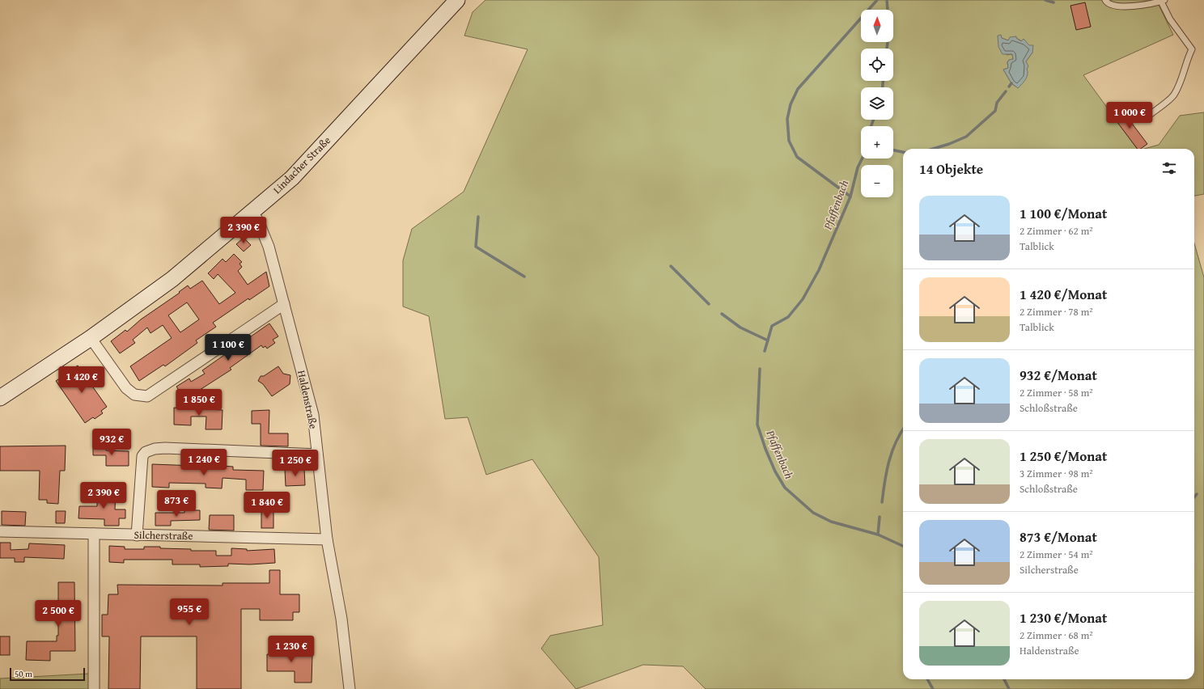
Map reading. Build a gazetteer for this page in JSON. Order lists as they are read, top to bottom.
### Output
{
  "streets": {
    "street": ["Lindacher Straße", "Haldenstraße", "Silcherstraße"]
  },
  "crossings": [
    ["Lindacher Straße", "Haldenstraße"],
    ["Haldenstraße", "Silcherstraße"]
  ],
  "water": ["Pfaffenbach"],
  "scale_bar": "50 m",
  "north": "top",
  "page": {
    "map_buttons": ["+", "−"],
    "price": [
      "1 000 €",
      "2 390 €",
      "1 100 €",
      "1 420 €",
      "1 850 €",
      "932 €",
      "1 240 €",
      "1 250 €",
      "2 390 €",
      "873 €",
      "1 840 €",
      "955 €",
      "2 500 €",
      "1 230 €"
    ],
    "heading": "14 Objekte",
    "list": [
      {
        "name": "1 100 €/Monat",
        "note": "2 Zimmer · 62 m² · Talblick"
      },
      {
        "name": "1 420 €/Monat",
        "note": "2 Zimmer · 78 m² · Talblick"
      },
      {
        "name": "932 €/Monat",
        "note": "2 Zimmer · 58 m² · Schloßstraße"
      },
      {
        "name": "1 250 €/Monat",
        "note": "3 Zimmer · 98 m² · Schloßstraße"
      },
      {
        "name": "873 €/Monat",
        "note": "2 Zimmer · 54 m² · Silcherstraße"
      },
      {
        "name": "1 230 €/Monat",
        "note": "2 Zimmer · 68 m² · Haldenstraße"
      }
    ],
    "scale": "50 m"
  }
}
